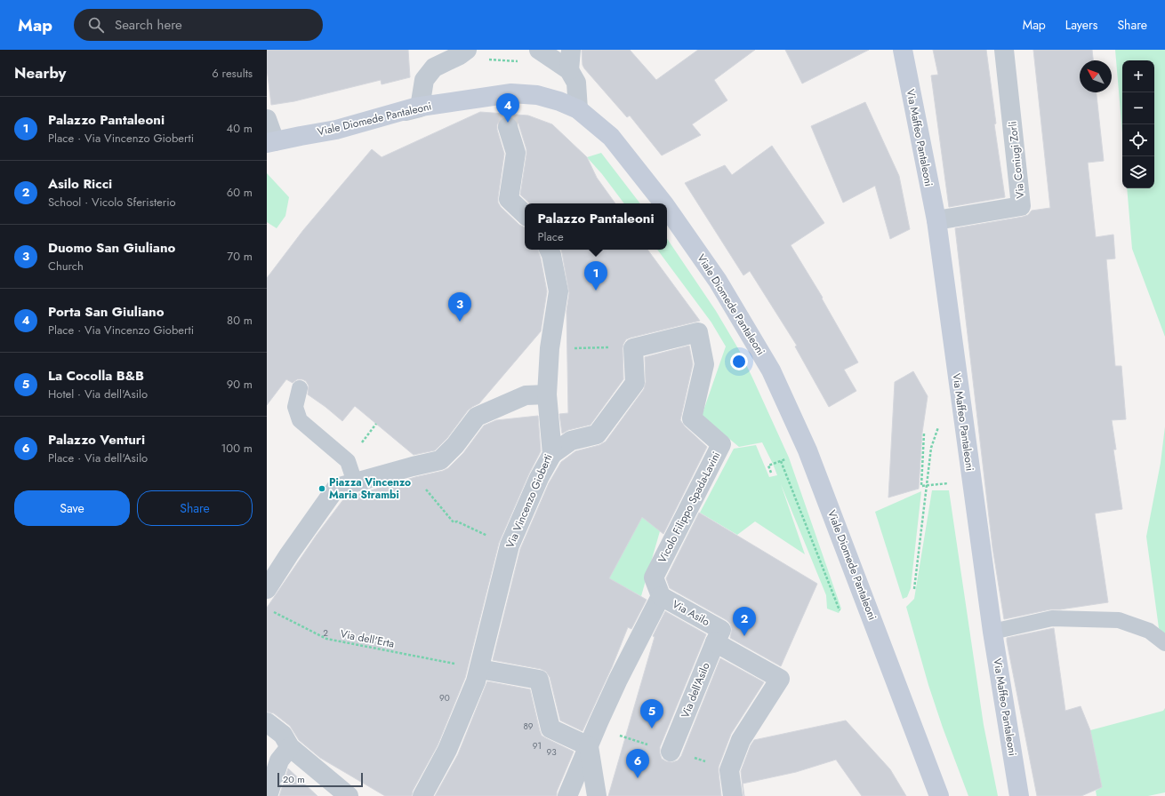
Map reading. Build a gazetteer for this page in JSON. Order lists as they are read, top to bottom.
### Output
{
  "streets": {
    "main road": ["Viale Diomede Pantaleoni", "Via Maffeo Pantaleoni"],
    "street": [
      "Via Coniugi Zorli",
      "Via Vincenzo Gioberti",
      "Vicolo Filippo Spada-Lavini",
      "Via Asilo",
      "Via dell'Asilo"
    ],
    "path": ["Via dell'Erta"]
  },
  "crossings": [
    ["Via Maffeo Pantaleoni", "Via Coniugi Zorli"],
    ["Via Vincenzo Gioberti", "Vicolo Filippo Spada-Lavini"],
    ["Vicolo Filippo Spada-Lavini", "Via Asilo"],
    ["Via Asilo", "Via dell'Asilo"]
  ],
  "places": ["Piazza Vincenzo Maria Strambi"],
  "house_numbers": [
    "2",
    "90",
    "89",
    "91",
    "93"
  ],
  "scale_bar": "20 m",
  "north": "top left",
  "page": {
    "header": "Map",
    "search": "Search here",
    "nav": ["Map", "Layers", "Share"],
    "heading": ["Nearby", "6 results"],
    "map_buttons": ["+", "−"],
    "pins": [
      "4",
      "1",
      "3",
      "2",
      "5",
      "6"
    ],
    "list": [
      {
        "mark": "1",
        "name": "Palazzo Pantaleoni",
        "note": "Place · Via Vincenzo Gioberti",
        "value": "40 m"
      },
      {
        "mark": "2",
        "name": "Asilo Ricci",
        "note": "School · Vicolo Sferisterio",
        "value": "60 m"
      },
      {
        "mark": "3",
        "name": "Duomo San Giuliano",
        "note": "Church",
        "value": "70 m"
      },
      {
        "mark": "4",
        "name": "Porta San Giuliano",
        "note": "Place · Via Vincenzo Gioberti",
        "value": "80 m"
      },
      {
        "mark": "5",
        "name": "La Cocolla B&B",
        "note": "Hotel · Via dell'Asilo",
        "value": "90 m"
      },
      {
        "mark": "6",
        "name": "Palazzo Venturi",
        "note": "Place · Via dell'Asilo",
        "value": "100 m"
      }
    ],
    "popup": ["Palazzo Pantaleoni", "Place"],
    "buttons": ["Save", "Share"],
    "scale": "20 m"
  }
}
